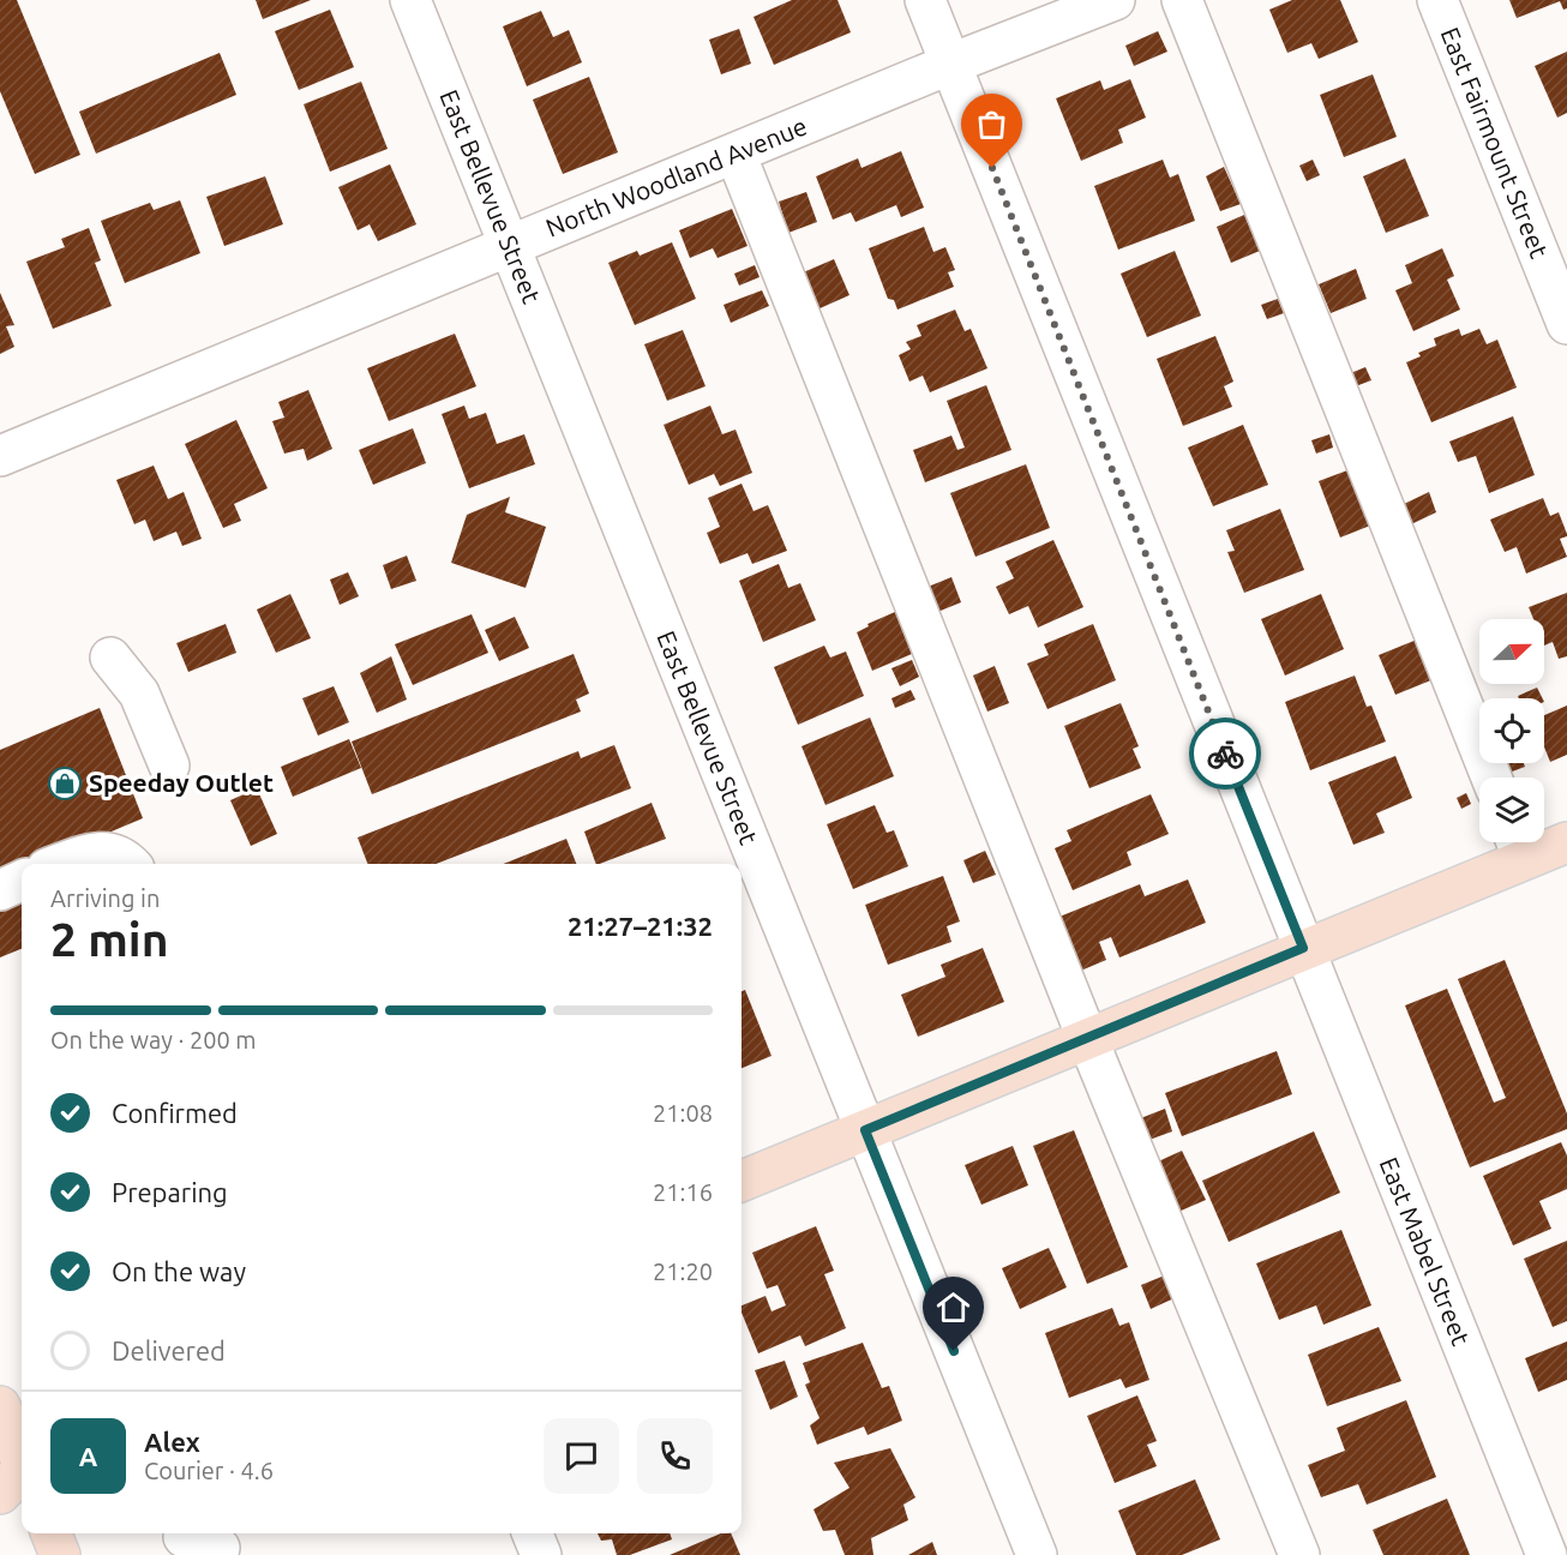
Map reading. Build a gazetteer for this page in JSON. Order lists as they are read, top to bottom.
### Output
{
  "streets": {
    "street": [
      "East Fairmount Street",
      "North Woodland Avenue",
      "East Bellevue Street",
      "East Mabel Street"
    ]
  },
  "crossings": [
    ["North Woodland Avenue", "East Bellevue Street"],
    ["North Woodland Avenue", "East Mabel Street"]
  ],
  "places": {
    "shop": ["Speeday Outlet"]
  },
  "north": "right",
  "page": {
    "heading": ["2 min", "Arriving in", "21:27–21:32"],
    "panel": ["Alex", "Courier · 4.6"],
    "bar": "On the way · 200 m",
    "list": [
      ["Confirmed", "21:08"],
      ["Preparing", "21:16"],
      ["On the way", "21:20"],
      "Delivered"
    ],
    "round": "A"
  }
}
